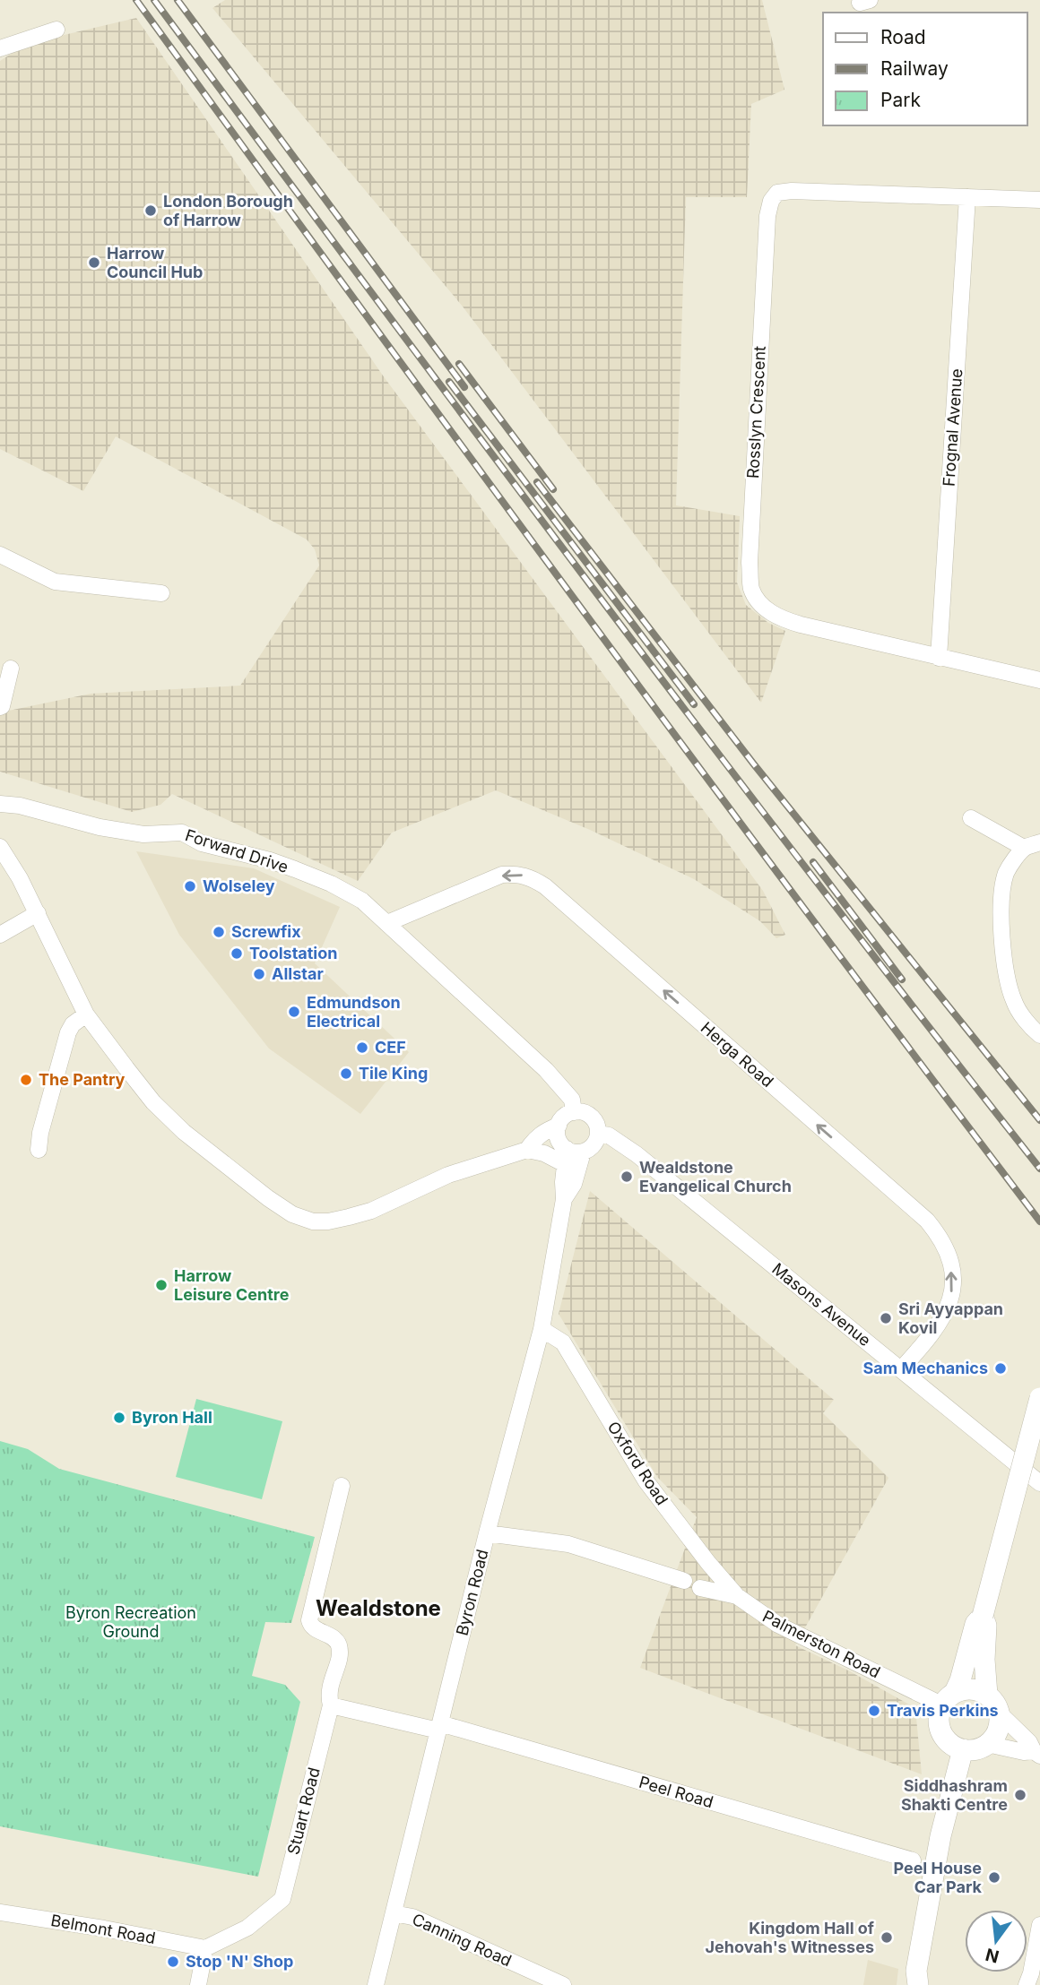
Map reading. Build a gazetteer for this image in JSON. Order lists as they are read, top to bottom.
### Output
{
  "streets": {
    "street": [
      "Rosslyn Crescent",
      "Frognal Avenue",
      "Forward Drive",
      "Herga Road",
      "Masons Avenue",
      "Oxford Road",
      "Byron Road",
      "Palmerston Road",
      "Peel Road",
      "Stuart Road",
      "Belmont Road",
      "Canning Road"
    ]
  },
  "crossings": [
    ["Rosslyn Crescent", "Frognal Avenue"],
    ["Forward Drive", "Herga Road"],
    ["Herga Road", "Masons Avenue"],
    ["Masons Avenue", "Byron Road"],
    ["Oxford Road", "Byron Road"],
    ["Oxford Road", "Palmerston Road"],
    ["Byron Road", "Peel Road"],
    ["Byron Road", "Canning Road"],
    ["Stuart Road", "Belmont Road"]
  ],
  "districts": ["Wealdstone"],
  "parks": ["Byron Recreation Ground"],
  "places": [
    "London Borough of Harrow",
    "Harrow Council Hub",
    "Wolseley",
    "Screwfix",
    "Toolstation",
    "Allstar",
    "Edmundson Electrical",
    "CEF",
    "Tile King",
    "The Pantry",
    "Wealdstone Evangelical Church",
    "Harrow Leisure Centre",
    "Sri Ayyappan Kovil",
    "Sam Mechanics",
    "Byron Hall",
    "Travis Perkins",
    "Siddhashram Shakti Centre",
    "Peel House Car Park",
    "Kingdom Hall of Jehovah's Witnesses",
    "Stop 'N' Shop"
  ],
  "legend": ["Road", "Railway", "Park"],
  "north": "bottom"
}
